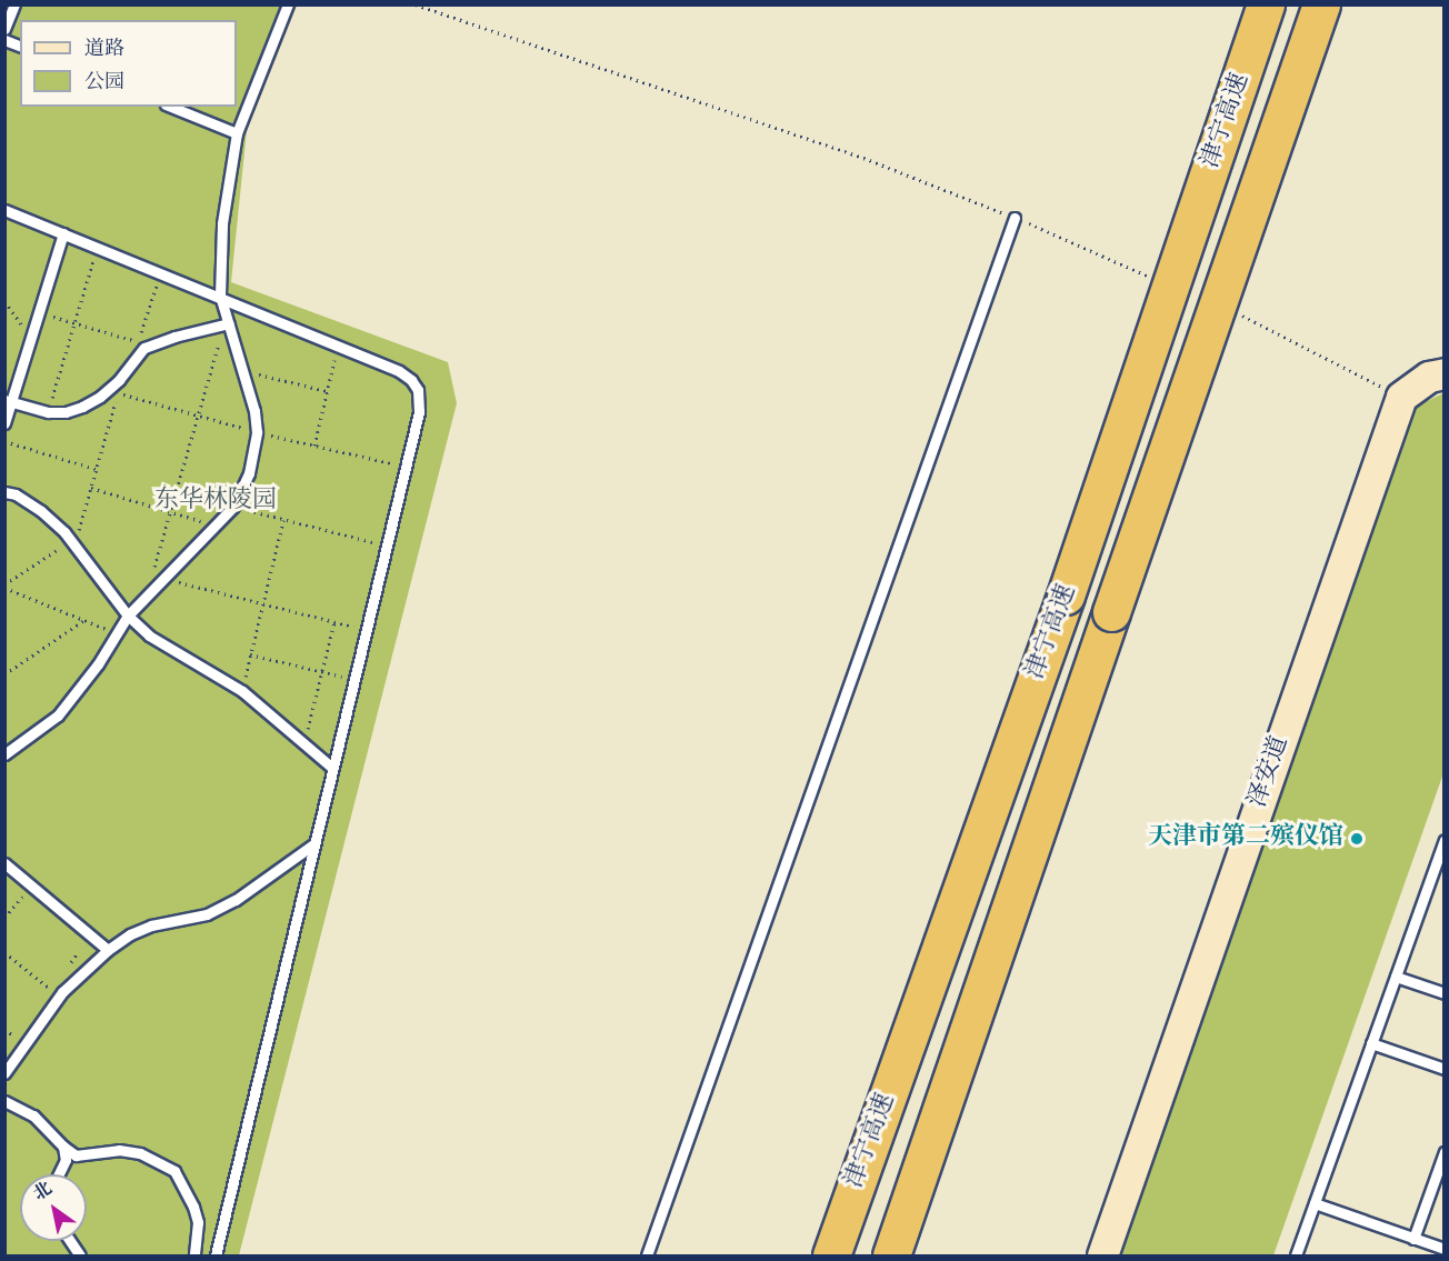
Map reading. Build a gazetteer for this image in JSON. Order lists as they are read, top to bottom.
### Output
{
  "streets": {
    "highway": ["津宁高速"],
    "street": ["泽安道"]
  },
  "parks": ["东华林陵园"],
  "places": ["天津市第二殡仪馆"],
  "legend": ["道路", "公园"],
  "north": "top left"
}
